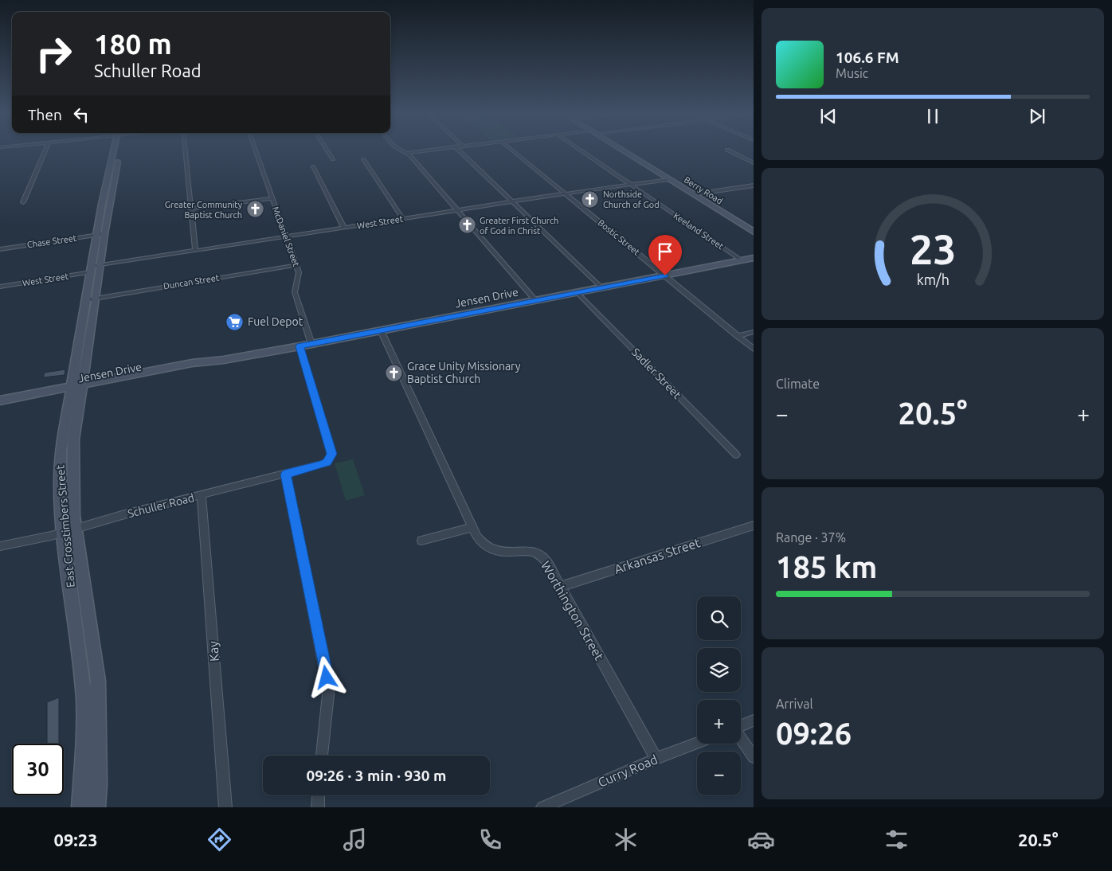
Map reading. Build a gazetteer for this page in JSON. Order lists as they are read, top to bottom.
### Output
{
  "streets": {
    "main road": ["Berry Road", "Jensen Drive", "East Crosstimbers Street"],
    "street": [
      "West Street",
      "Keeland Street",
      "McDaniel Street",
      "Bostic Street",
      "Chase Street",
      "Duncan Street",
      "Sadler Street",
      "Schuller Road",
      "Arkansas Street",
      "Worthington Street",
      "Kay",
      "Curry Road"
    ]
  },
  "crossings": [
    ["Berry Road", "West Street"],
    ["West Street", "Keeland Street"],
    ["West Street", "McDaniel Street"],
    ["West Street", "Bostic Street"],
    ["West Street", "East Crosstimbers Street"],
    ["Keeland Street", "Jensen Drive"],
    ["McDaniel Street", "Duncan Street"],
    ["McDaniel Street", "Jensen Drive"],
    ["Bostic Street", "Jensen Drive"],
    ["Chase Street", "East Crosstimbers Street"],
    ["Duncan Street", "East Crosstimbers Street"],
    ["Jensen Drive", "Sadler Street"],
    ["Jensen Drive", "Schuller Road"],
    ["Jensen Drive", "East Crosstimbers Street"],
    ["Jensen Drive", "Worthington Street"],
    ["Schuller Road", "East Crosstimbers Street"],
    ["Schuller Road", "Kay"],
    ["Arkansas Street", "Worthington Street"],
    ["Worthington Street", "Curry Road"]
  ],
  "places": {
    "church": [
      "Northside Church of God",
      "Greater Community Baptist Church",
      "Greater First Church of God in Christ",
      "Grace Unity Missionary Baptist Church"
    ],
    "supermarket": ["Fuel Depot"]
  },
  "page": {
    "turn": ["180 m", "Schuller Road"],
    "song": ["106.6 FM", "Music"],
    "then": "Then",
    "tile": [
      "Climate",
      ["Range · 37%", "185 km"],
      ["Arrival", "09:26"]
    ],
    "heat": ["−", "20.5°", "+"],
    "map_buttons": ["+", "−"],
    "limit": "30",
    "trip": "09:26 · 3 min · 930 m",
    "tabs": ["09:23", "20.5°"],
    "gauge": ["23", "km/h"]
  }
}
